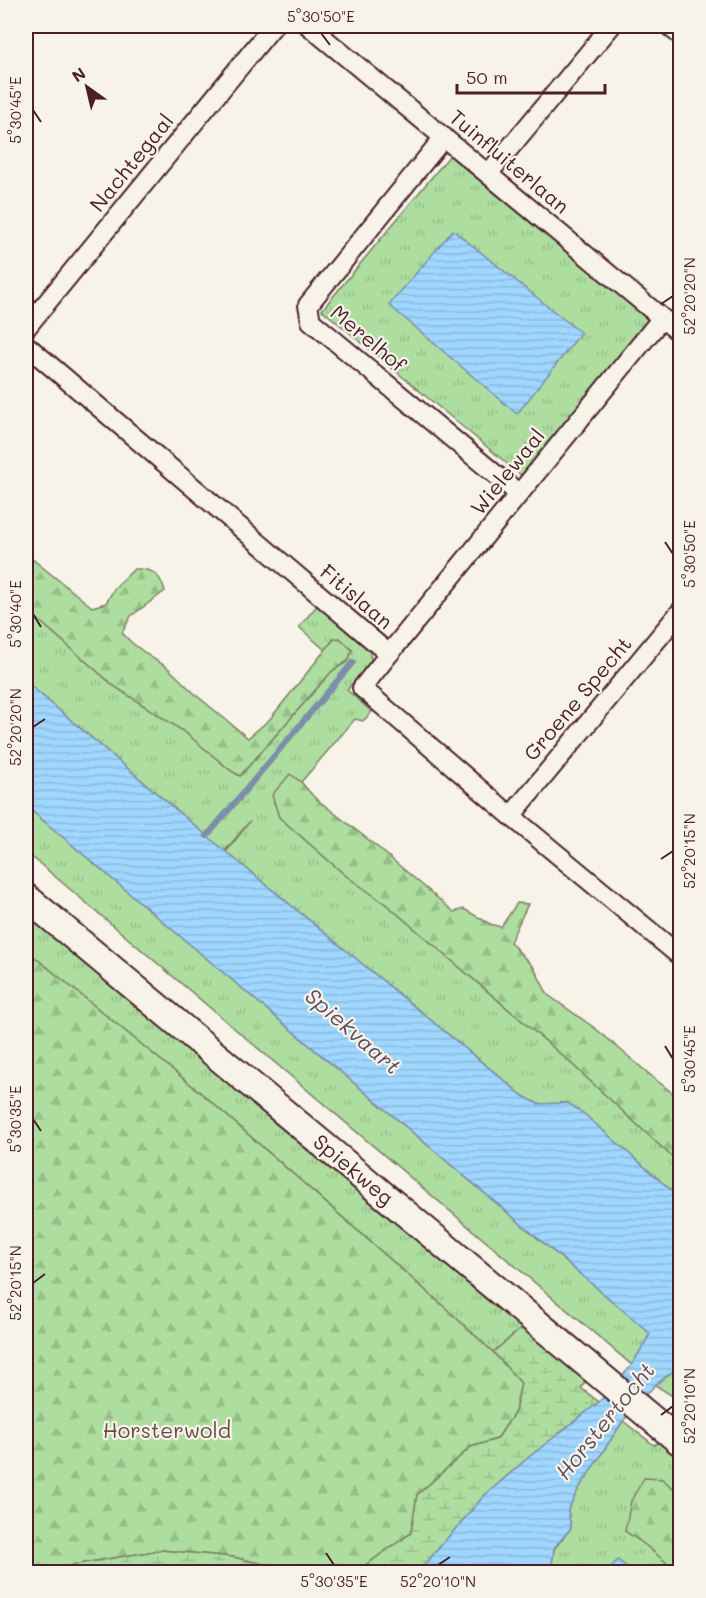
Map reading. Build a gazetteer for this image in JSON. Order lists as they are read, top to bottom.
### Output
{
  "streets": {
    "main road": ["Spiekweg"],
    "street": [
      "Tuinfluiterlaan",
      "Nachtegaal",
      "Merelhof",
      "Wielewaal",
      "Fitislaan",
      "Groene Specht"
    ]
  },
  "crossings": [
    ["Tuinfluiterlaan", "Merelhof"],
    ["Tuinfluiterlaan", "Wielewaal"],
    ["Merelhof", "Wielewaal"],
    ["Wielewaal", "Fitislaan"],
    ["Fitislaan", "Groene Specht"]
  ],
  "water": ["Spiekvaart", "Horstertocht"],
  "parks": ["Horsterwold"],
  "scale_bar": "50 m",
  "north": "top left",
  "coordinates": [
    "5°30'50\"E",
    "5°30'45\"E",
    "52°20'20\"N",
    "5°30'40\"E",
    "52°20'15\"N",
    "5°30'35\"E",
    "52°20'10\"N"
  ]
}
